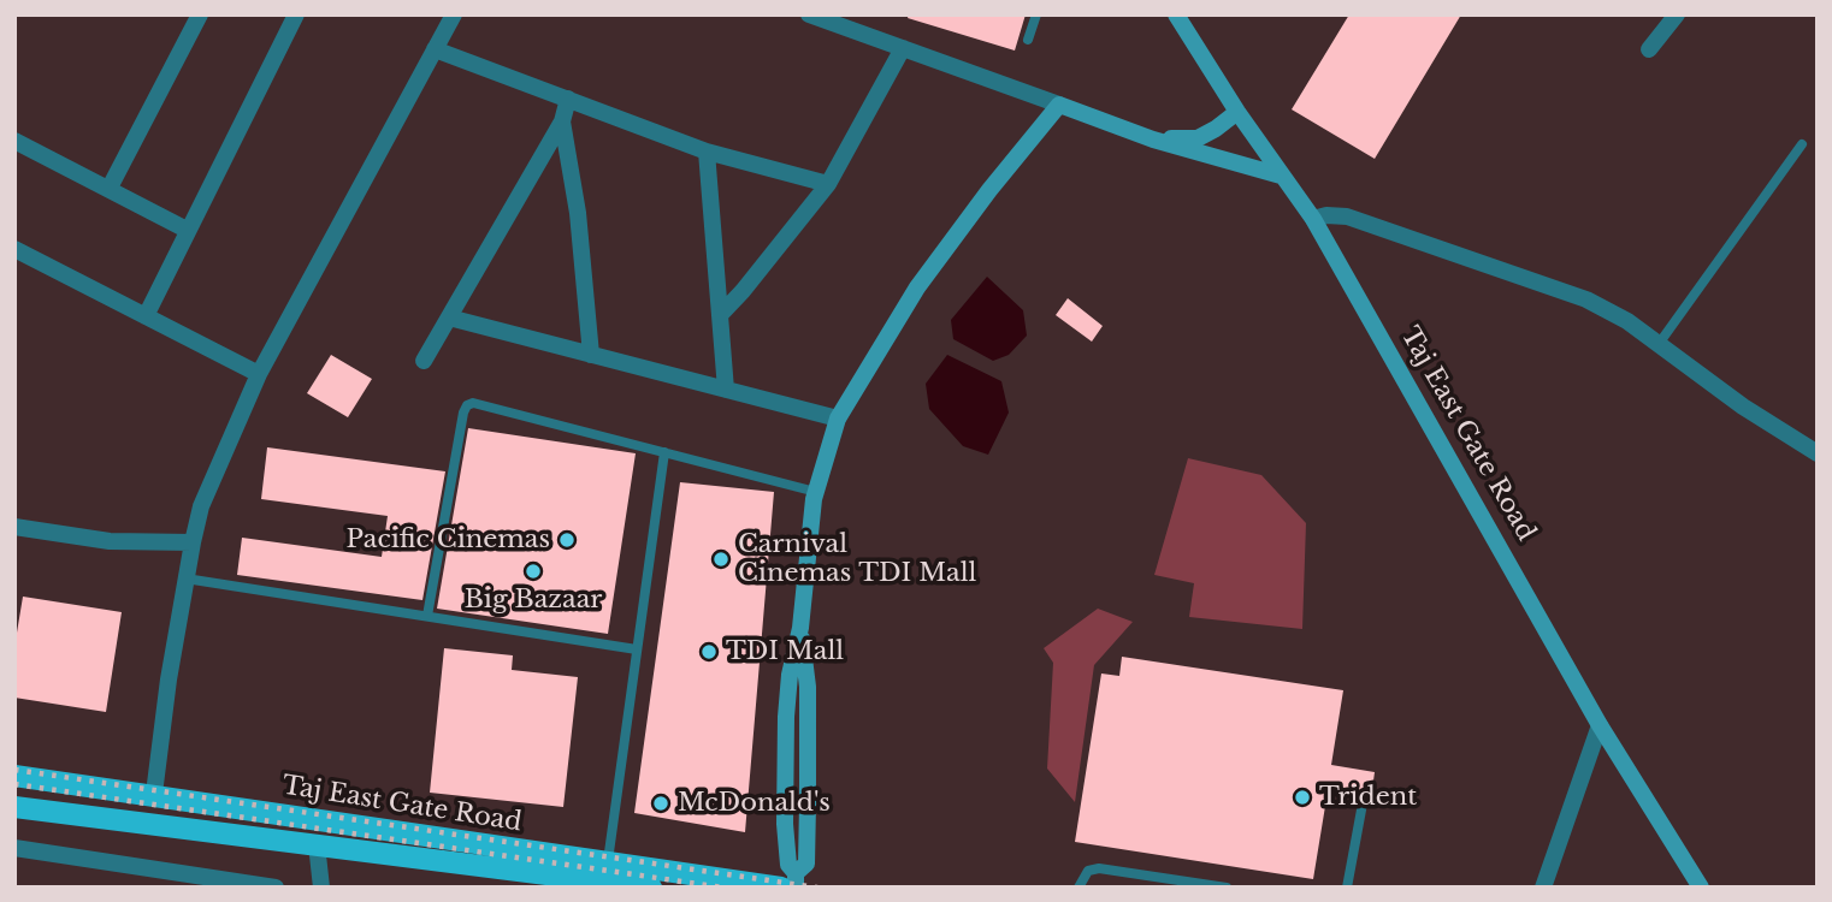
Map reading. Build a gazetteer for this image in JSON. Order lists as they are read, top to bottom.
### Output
{
  "streets": {
    "main road": ["Taj East Gate Road"]
  },
  "places": [
    "Pacific Cinemas",
    "Carnival Cinemas TDI Mall",
    "Big Bazaar",
    "TDI Mall",
    "Trident",
    "McDonald's"
  ]
}
